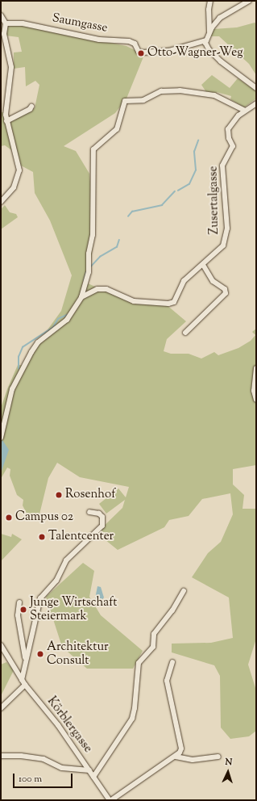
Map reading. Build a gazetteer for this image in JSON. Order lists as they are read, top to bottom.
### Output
{
  "streets": {
    "street": ["Saumgasse", "Zusertalgasse", "Körblergasse"]
  },
  "places": [
    "Otto-Wagner-Weg",
    "Rosenhof",
    "Campus 02",
    "Talentcenter",
    "Junge Wirtschaft Steiermark",
    "Architektur Consult"
  ],
  "scale_bar": "100 m",
  "north": "top"
}
